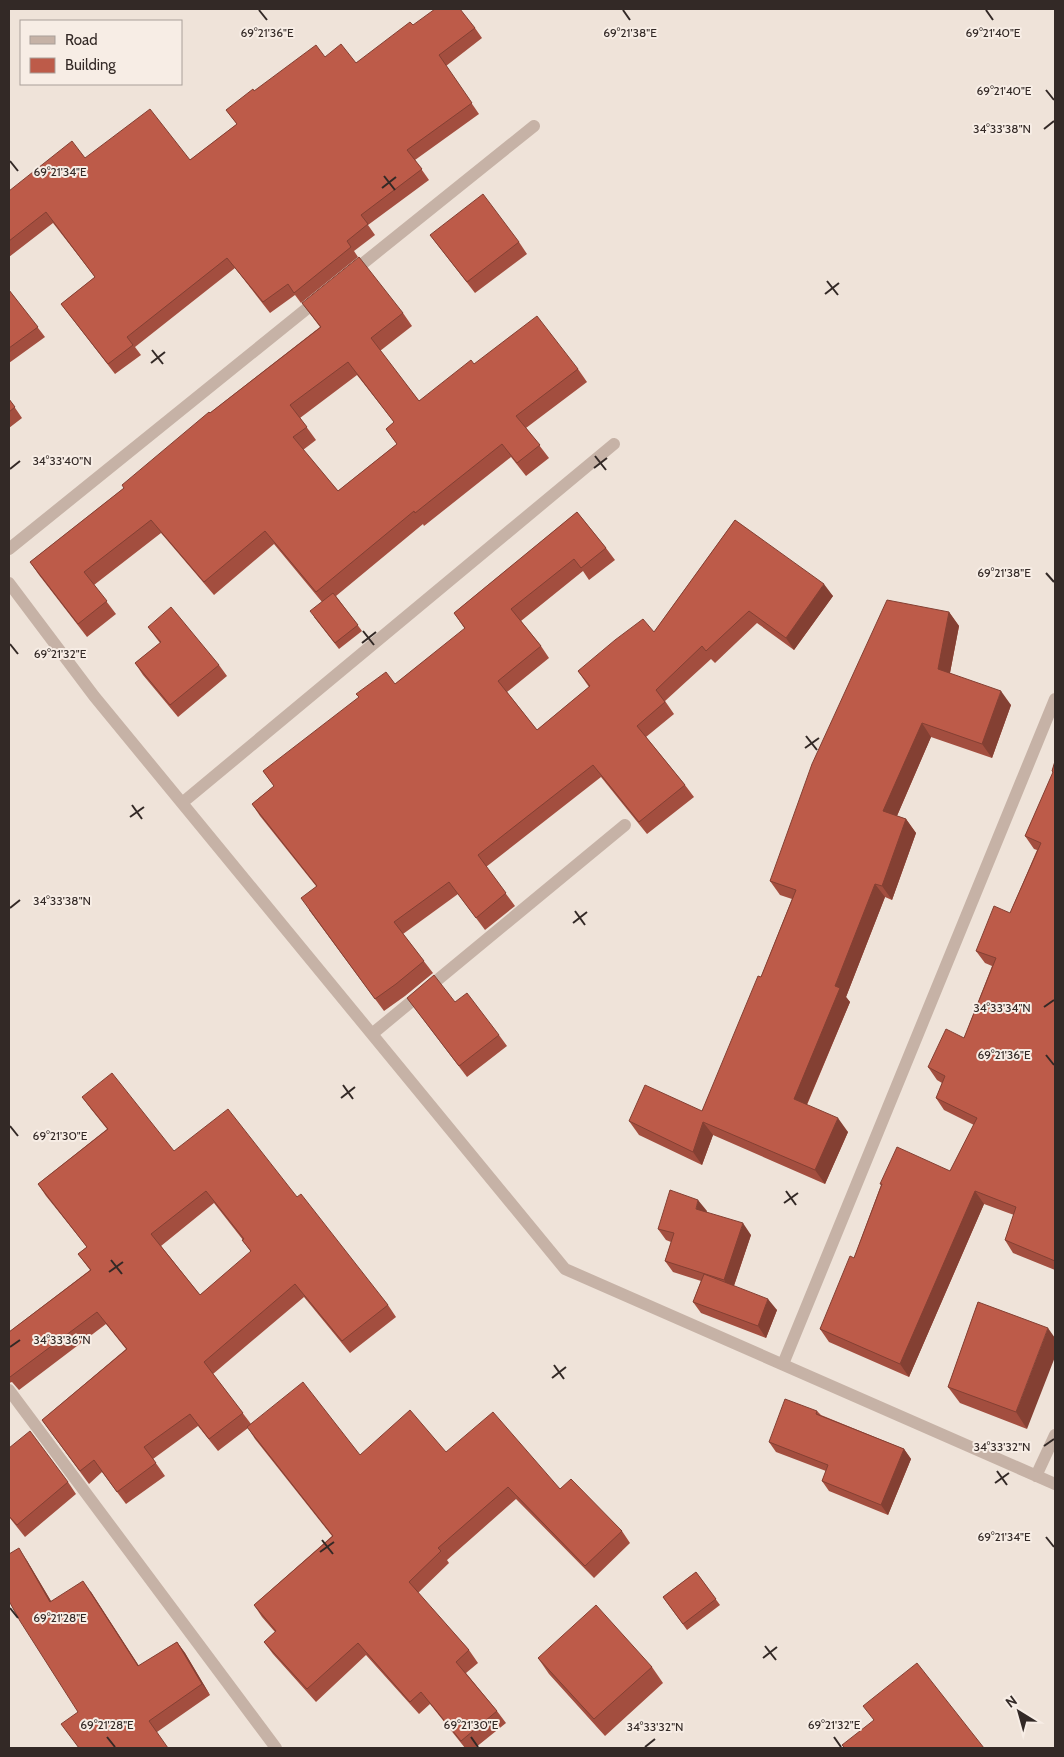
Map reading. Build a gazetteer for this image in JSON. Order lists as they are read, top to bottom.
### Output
{
  "legend": ["Road", "Building"],
  "north": "top left",
  "coordinates": [
    "69°21'36\"E",
    "69°21'38\"E",
    "69°21'40\"E",
    "34°33'38\"N",
    "69°21'34\"E",
    "34°33'40\"N",
    "69°21'32\"E",
    "34°33'34\"N",
    "69°21'30\"E",
    "34°33'36\"N",
    "34°33'32\"N",
    "69°21'28\"E"
  ]
}
